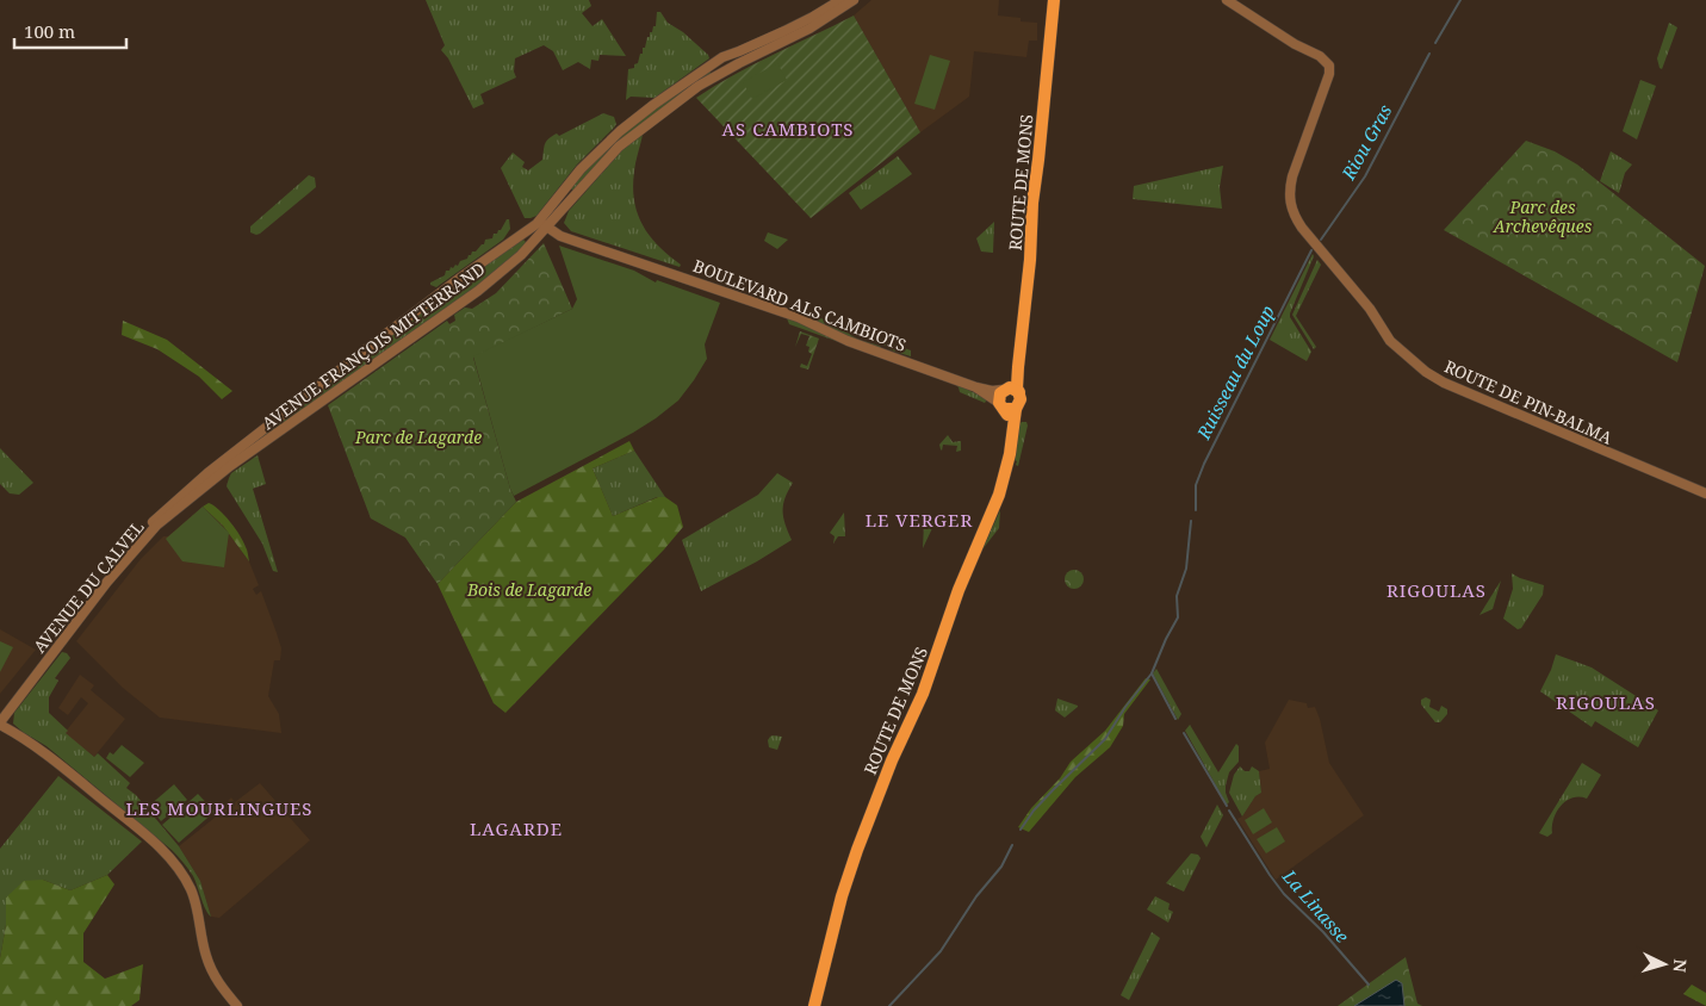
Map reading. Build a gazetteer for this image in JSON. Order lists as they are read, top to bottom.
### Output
{
  "streets": {
    "main road": ["ROUTE DE MONS"],
    "street": [
      "BOULEVARD ALS CAMBIOTS",
      "AVENUE FRANÇOIS MITTERRAND",
      "ROUTE DE PIN-BALMA",
      "AVENUE DU CALVEL"
    ]
  },
  "crossings": [
    ["ROUTE DE MONS", "BOULEVARD ALS CAMBIOTS"],
    ["BOULEVARD ALS CAMBIOTS", "AVENUE FRANÇOIS MITTERRAND"],
    ["AVENUE FRANÇOIS MITTERRAND", "AVENUE DU CALVEL"]
  ],
  "districts": [
    "AS CAMBIOTS",
    "LE VERGER",
    "RIGOULAS",
    "RIGOULAS",
    "LES MOURLINGUES",
    "LAGARDE"
  ],
  "water": ["Riou Gras", "Ruisseau du Loup", "La Linasse"],
  "parks": ["Parc des Archevêques", "Parc de Lagarde", "Bois de Lagarde"],
  "scale_bar": "100 m",
  "north": "right"
}
